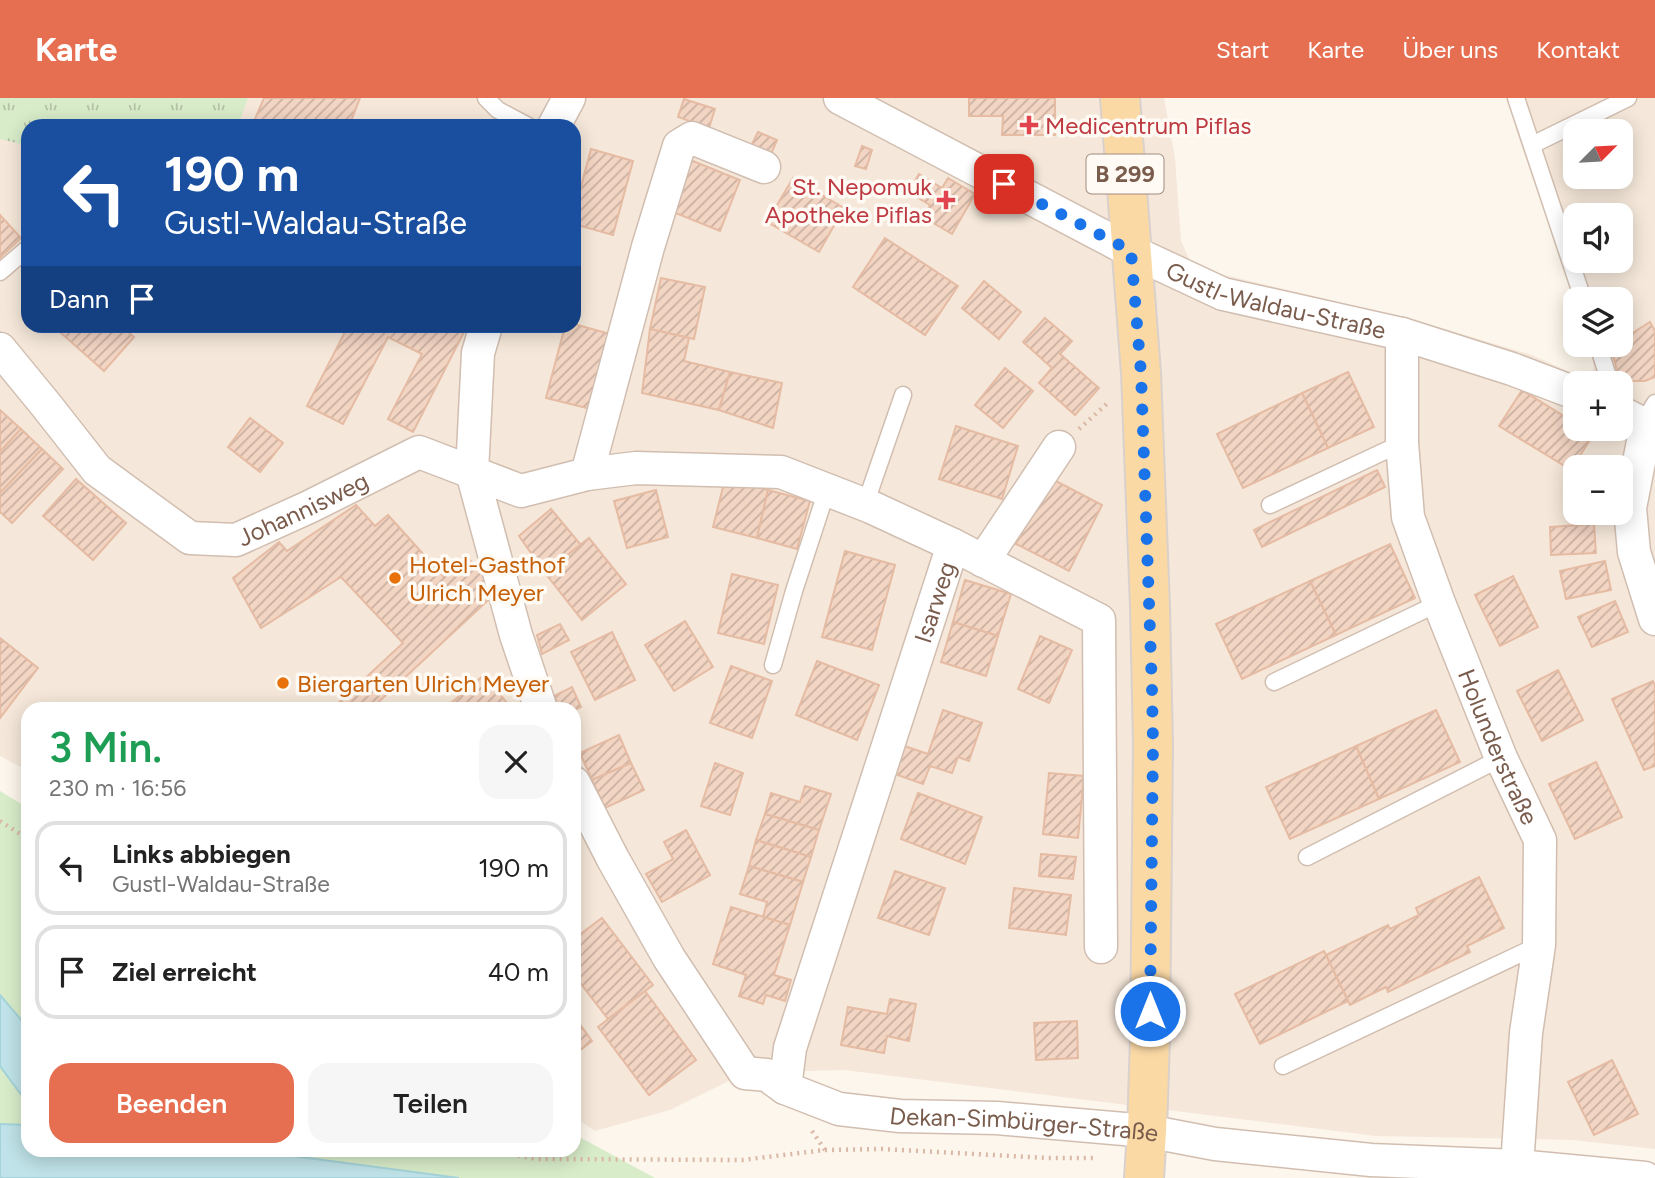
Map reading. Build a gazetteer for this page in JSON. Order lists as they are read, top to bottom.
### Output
{
  "streets": {
    "main road": ["B 299"],
    "street": [
      "Gustl-Waldau-Straße",
      "Johannisweg",
      "Isarweg",
      "Holunderstraße",
      "Dekan-Simbürger-Straße"
    ]
  },
  "crossings": [
    ["B 299", "Gustl-Waldau-Straße"],
    ["B 299", "Dekan-Simbürger-Straße"],
    ["Gustl-Waldau-Straße", "Holunderstraße"],
    ["Johannisweg", "Isarweg"],
    ["Isarweg", "Dekan-Simbürger-Straße"],
    ["Holunderstraße", "Dekan-Simbürger-Straße"]
  ],
  "places": {
    "health": ["Medicentrum Piflas", "St. Nepomuk Apotheke Piflas"],
    "other": ["Hotel-Gasthof Ulrich Meyer", "Biergarten Ulrich Meyer"]
  },
  "north": "top right",
  "page": {
    "header": "Karte",
    "nav": [
      "Start",
      "Karte",
      "Über uns",
      "Kontakt"
    ],
    "map_buttons": ["+", "−"],
    "turn": ["190 m", "Gustl-Waldau-Straße"],
    "then": "Dann",
    "heading": ["3 Min.", "230 m · 16:56"],
    "list": [
      {
        "name": "Links abbiegen",
        "note": "Gustl-Waldau-Straße",
        "value": "190 m"
      },
      {
        "name": "Ziel erreicht",
        "value": "40 m"
      }
    ],
    "buttons": ["Beenden", "Teilen"]
  }
}
